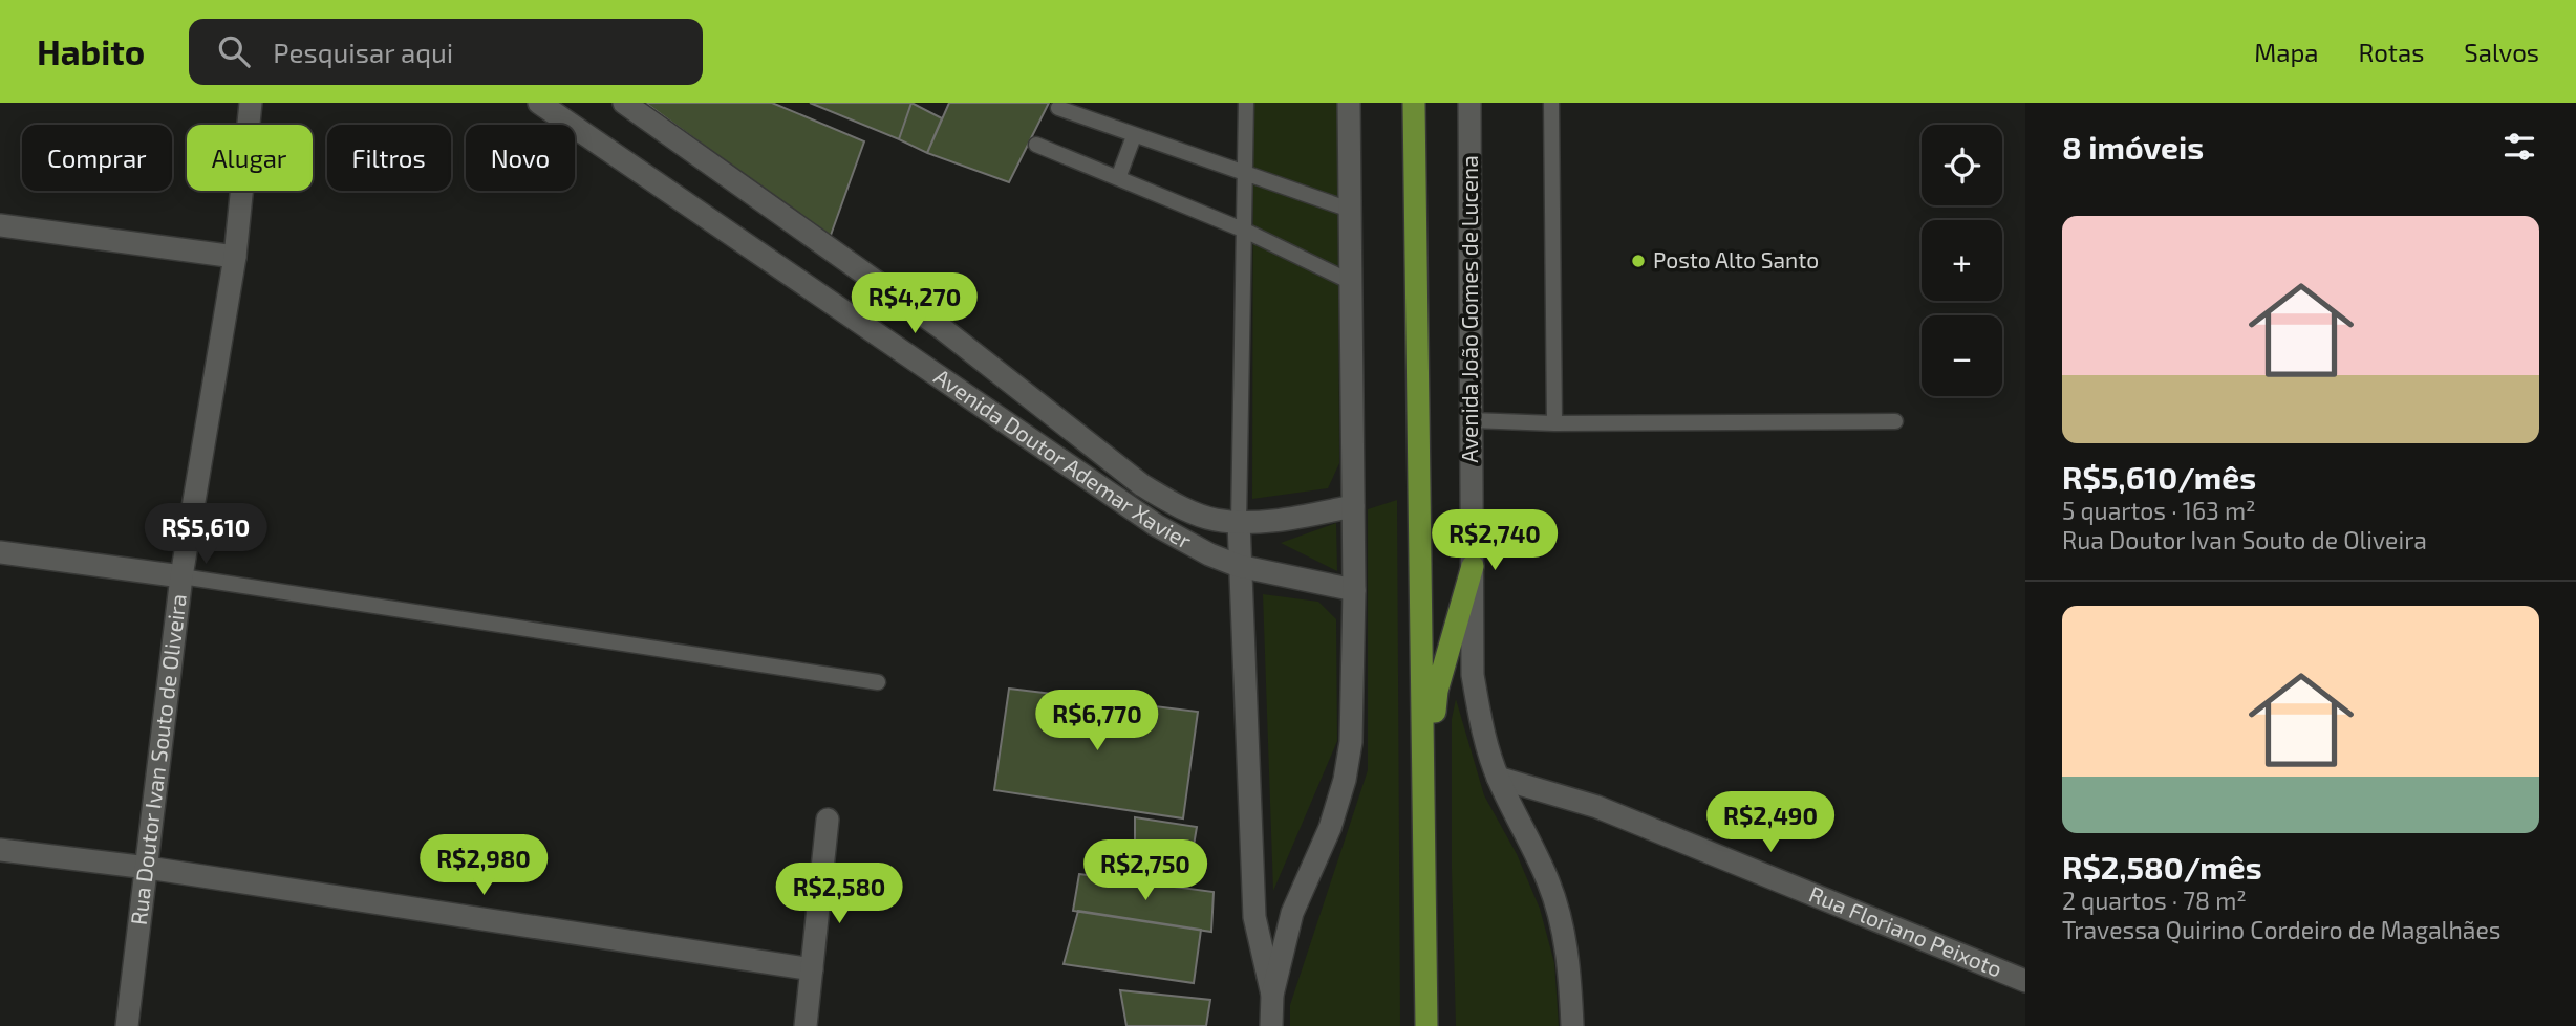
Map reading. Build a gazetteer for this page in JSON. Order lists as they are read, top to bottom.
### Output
{
  "streets": {
    "street": [
      "Avenida João Gomes de Lucena",
      "Avenida Doutor Ademar Xavier",
      "Rua Doutor Ivan Souto de Oliveira",
      "Rua Floriano Peixoto"
    ]
  },
  "crossings": [
    ["Avenida João Gomes de Lucena", "Rua Floriano Peixoto"]
  ],
  "places": ["Posto Alto Santo"],
  "page": {
    "header": "Habito",
    "search": "Pesquisar aqui",
    "nav": ["Mapa", "Rotas", "Salvos"],
    "heading": "8 imóveis",
    "map_buttons": ["+", "−"],
    "chip": [
      "Comprar",
      "Alugar",
      "Filtros",
      "Novo"
    ],
    "list": [
      {
        "name": "R$5,610/mês",
        "note": "5 quartos · 163 m² · Rua Doutor Ivan Souto de Oliveira"
      },
      {
        "name": "R$2,580/mês",
        "note": "2 quartos · 78 m² · Travessa Quirino Cordeiro de Magalhães"
      }
    ],
    "price": [
      "R$4,270",
      "R$5,610",
      "R$2,740",
      "R$6,770",
      "R$2,490",
      "R$2,980",
      "R$2,750",
      "R$2,580"
    ]
  }
}
